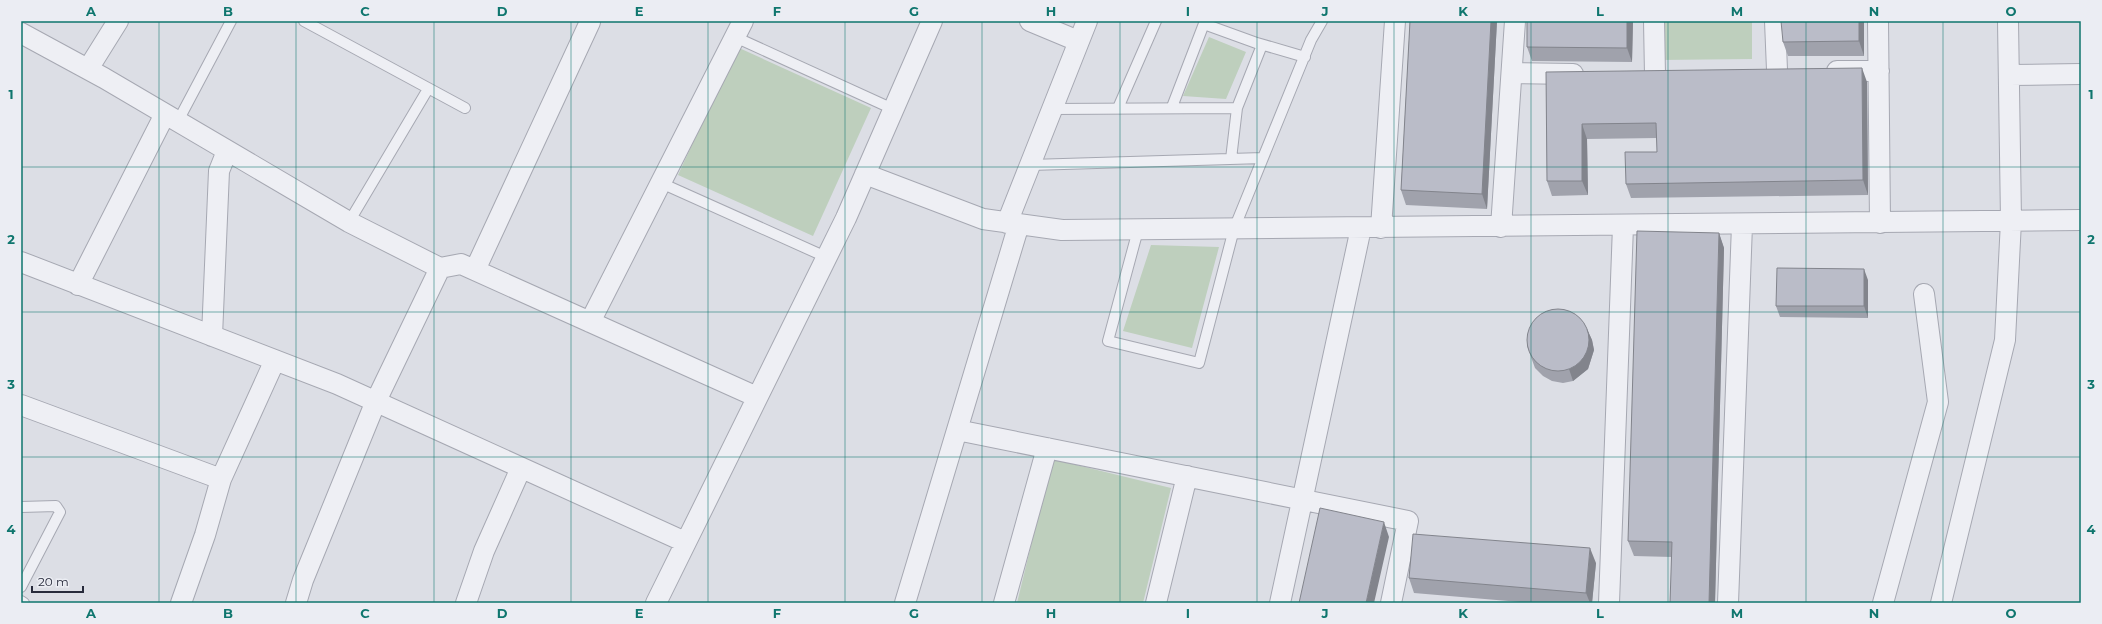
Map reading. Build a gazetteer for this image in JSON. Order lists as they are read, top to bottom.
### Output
{
  "scale_bar": "20 m",
  "grid": {
    "columns": [
      "A",
      "B",
      "C",
      "D",
      "E",
      "F",
      "G",
      "H",
      "I",
      "J",
      "K",
      "L",
      "M",
      "N",
      "O"
    ],
    "rows": [
      "1",
      "2",
      "3",
      "4"
    ]
  }
}
